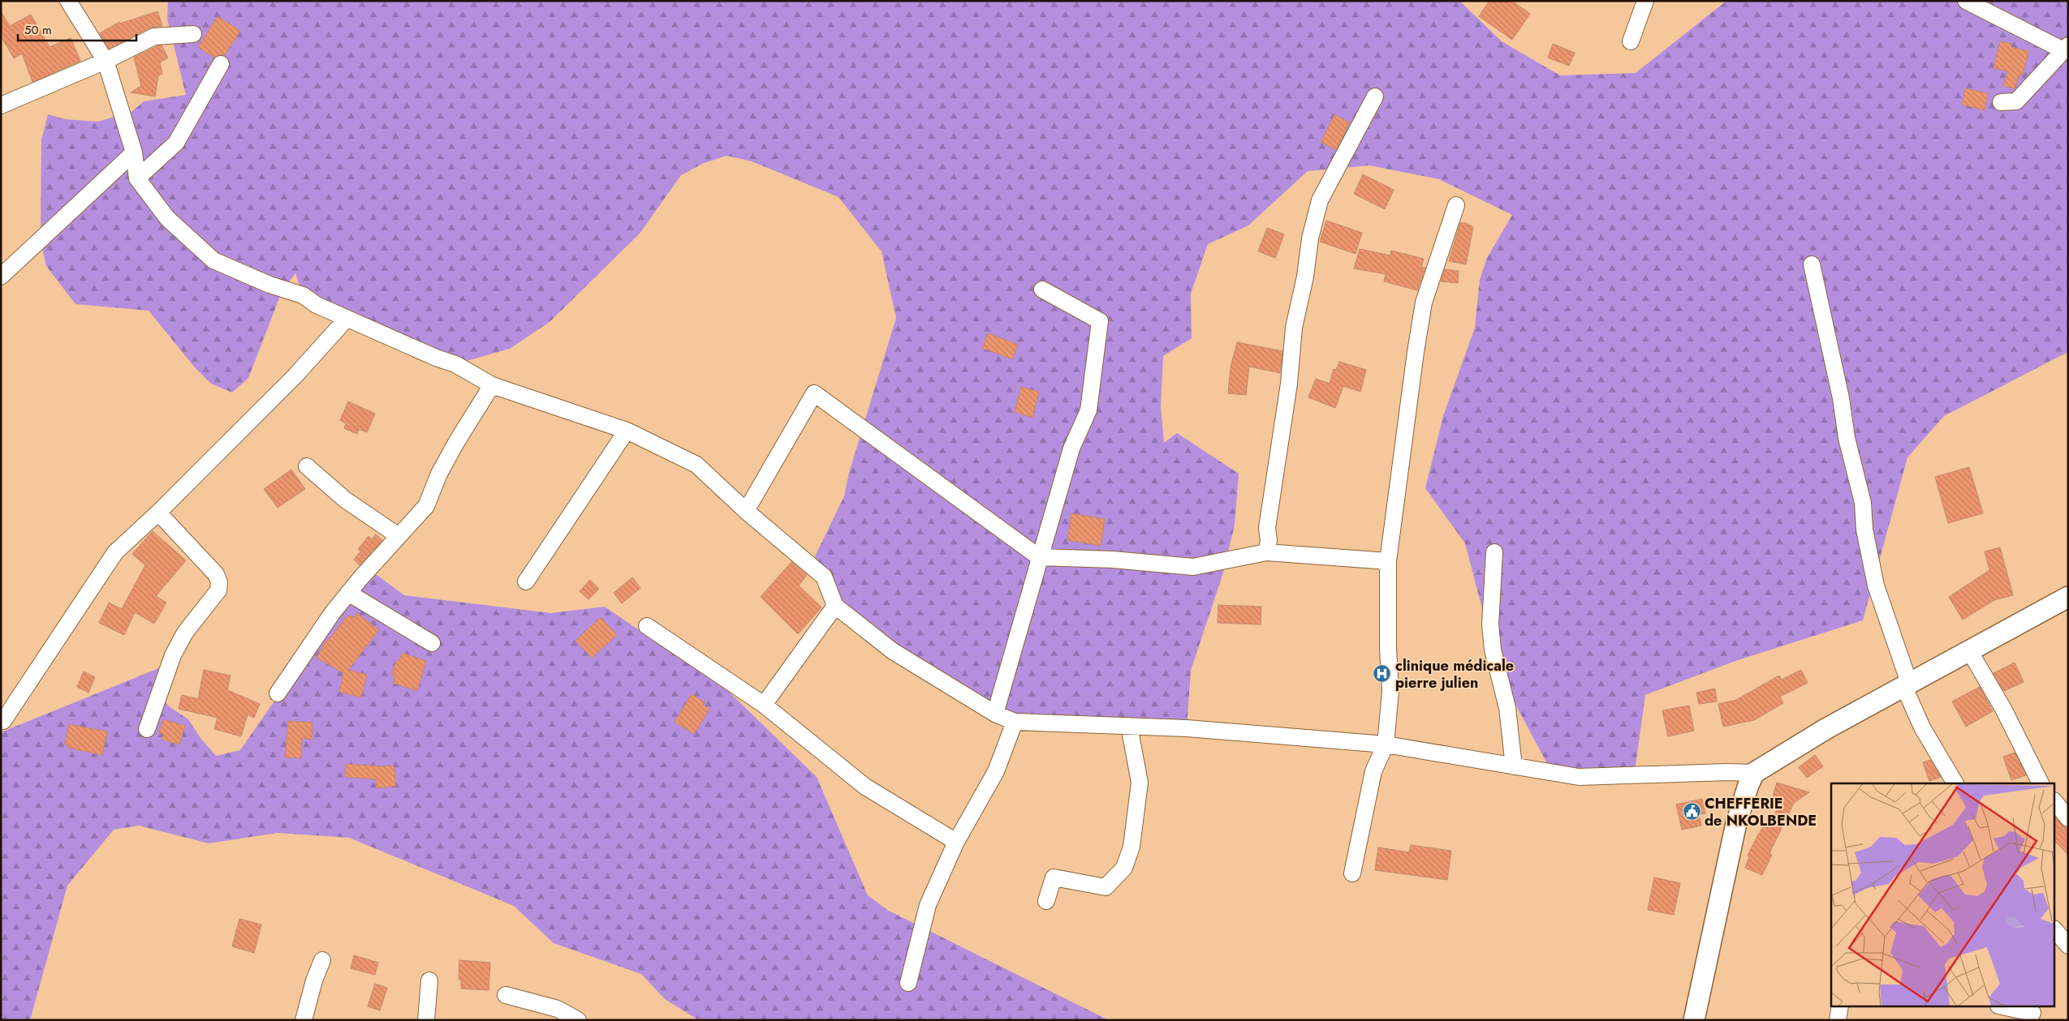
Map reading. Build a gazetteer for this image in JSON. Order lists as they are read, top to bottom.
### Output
{
  "places": {
    "hospital": ["clinique médicale pierre julien"],
    "public building": ["CHEFFERIE de NKOLBENDE"]
  },
  "scale_bar": "50 m"
}
